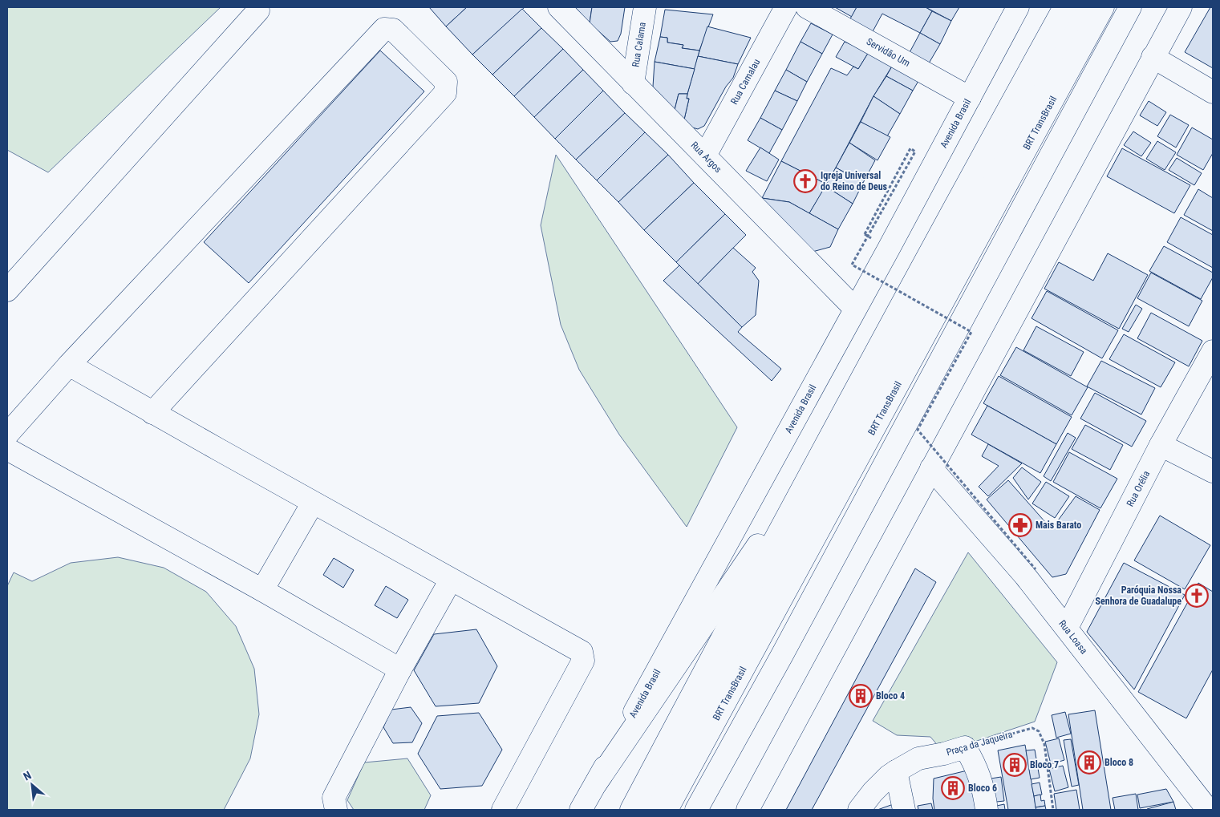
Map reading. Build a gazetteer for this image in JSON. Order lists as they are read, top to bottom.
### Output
{
  "streets": {
    "main road": [
      "Rua Calama",
      "Servidão Um",
      "Rua Camalau",
      "Avenida Brasil",
      "BRT TransBrasil",
      "Rua Argos",
      "Rua Orélia",
      "Rua Loasa",
      "Praça da Jaqueira"
    ]
  },
  "crossings": [
    ["Rua Calama", "Rua Argos"],
    ["Servidão Um", "Avenida Brasil"],
    ["Rua Camalau", "Rua Argos"],
    ["Avenida Brasil", "Rua Argos"],
    ["Rua Orélia", "Rua Loasa"]
  ],
  "places": {
    "church": ["Igreja Universal do Reino de Deus", "Paróquia Nossa Senhora de Guadalupe"],
    "pharmacy": ["Mais Barato"],
    "building": [
      "Bloco 4",
      "Bloco 8",
      "Bloco 7",
      "Bloco 6"
    ]
  },
  "north": "top left"
}
